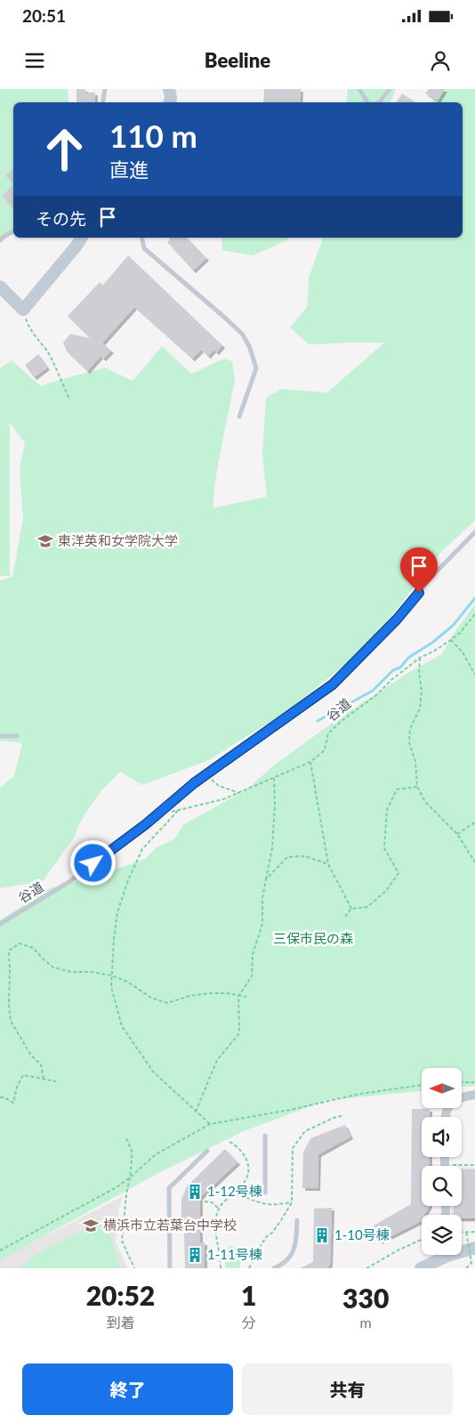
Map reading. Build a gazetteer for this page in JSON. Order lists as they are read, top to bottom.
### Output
{
  "streets": {
    "lane": ["谷道"]
  },
  "parks": ["三保市民の森"],
  "places": {
    "school or university": ["東洋英和女学院大学", "横浜市立若葉台中学校"],
    "building": ["1-12号棟", "1-10号棟", "1-11号棟"]
  },
  "north": "left",
  "page": {
    "status": "20:51",
    "header": "Beeline",
    "turn": ["110 m", "直進"],
    "then": "その先",
    "eta": [
      "20:52",
      "到着",
      "1",
      "分",
      "330",
      "m"
    ],
    "buttons": ["終了", "共有"]
  }
}
